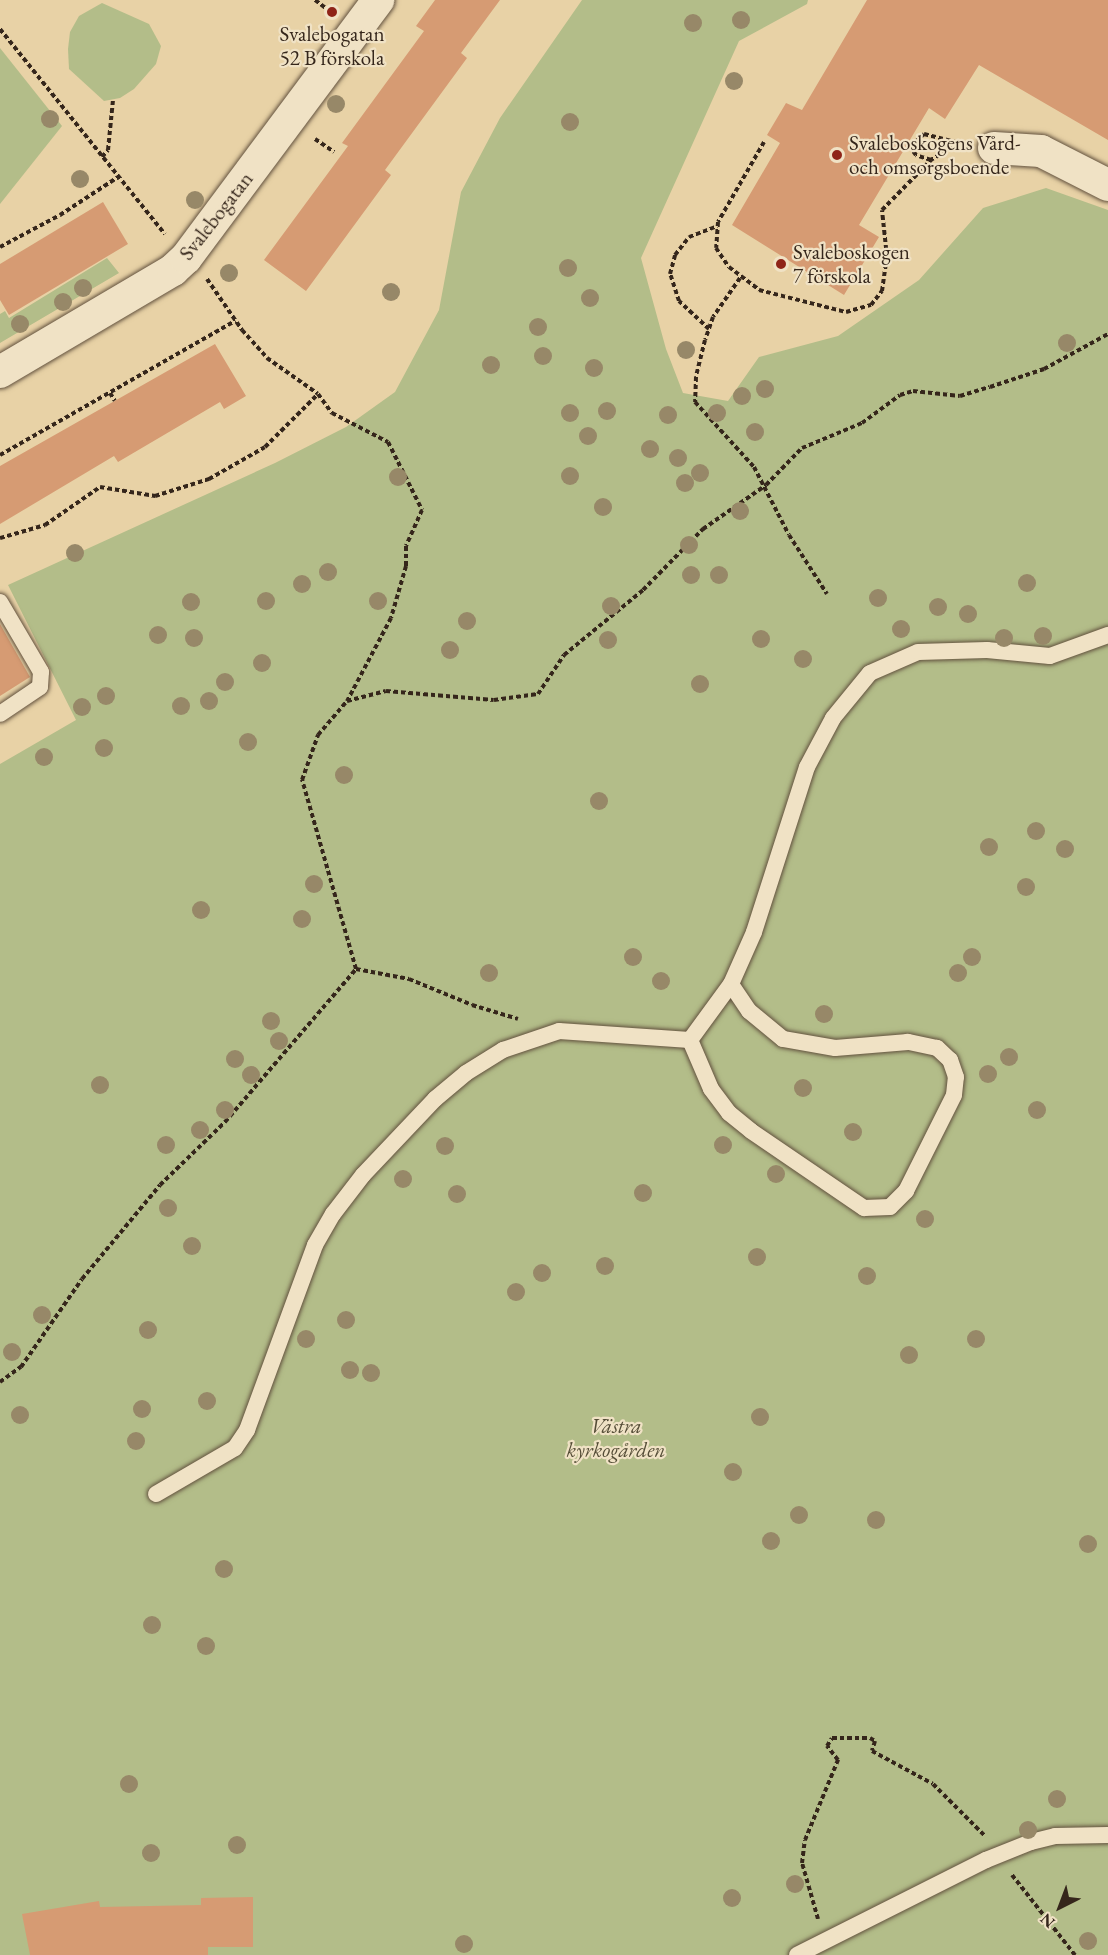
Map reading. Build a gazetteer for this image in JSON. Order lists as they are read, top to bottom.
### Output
{
  "streets": {
    "street": ["Svalebogatan"]
  },
  "parks": ["Västra kyrkogården"],
  "places": ["Svalebogatan 52 B förskola", "Svaleboskogens Vård- och omsorgsboende", "Svaleboskogen 7 förskola"],
  "north": "bottom left"
}
